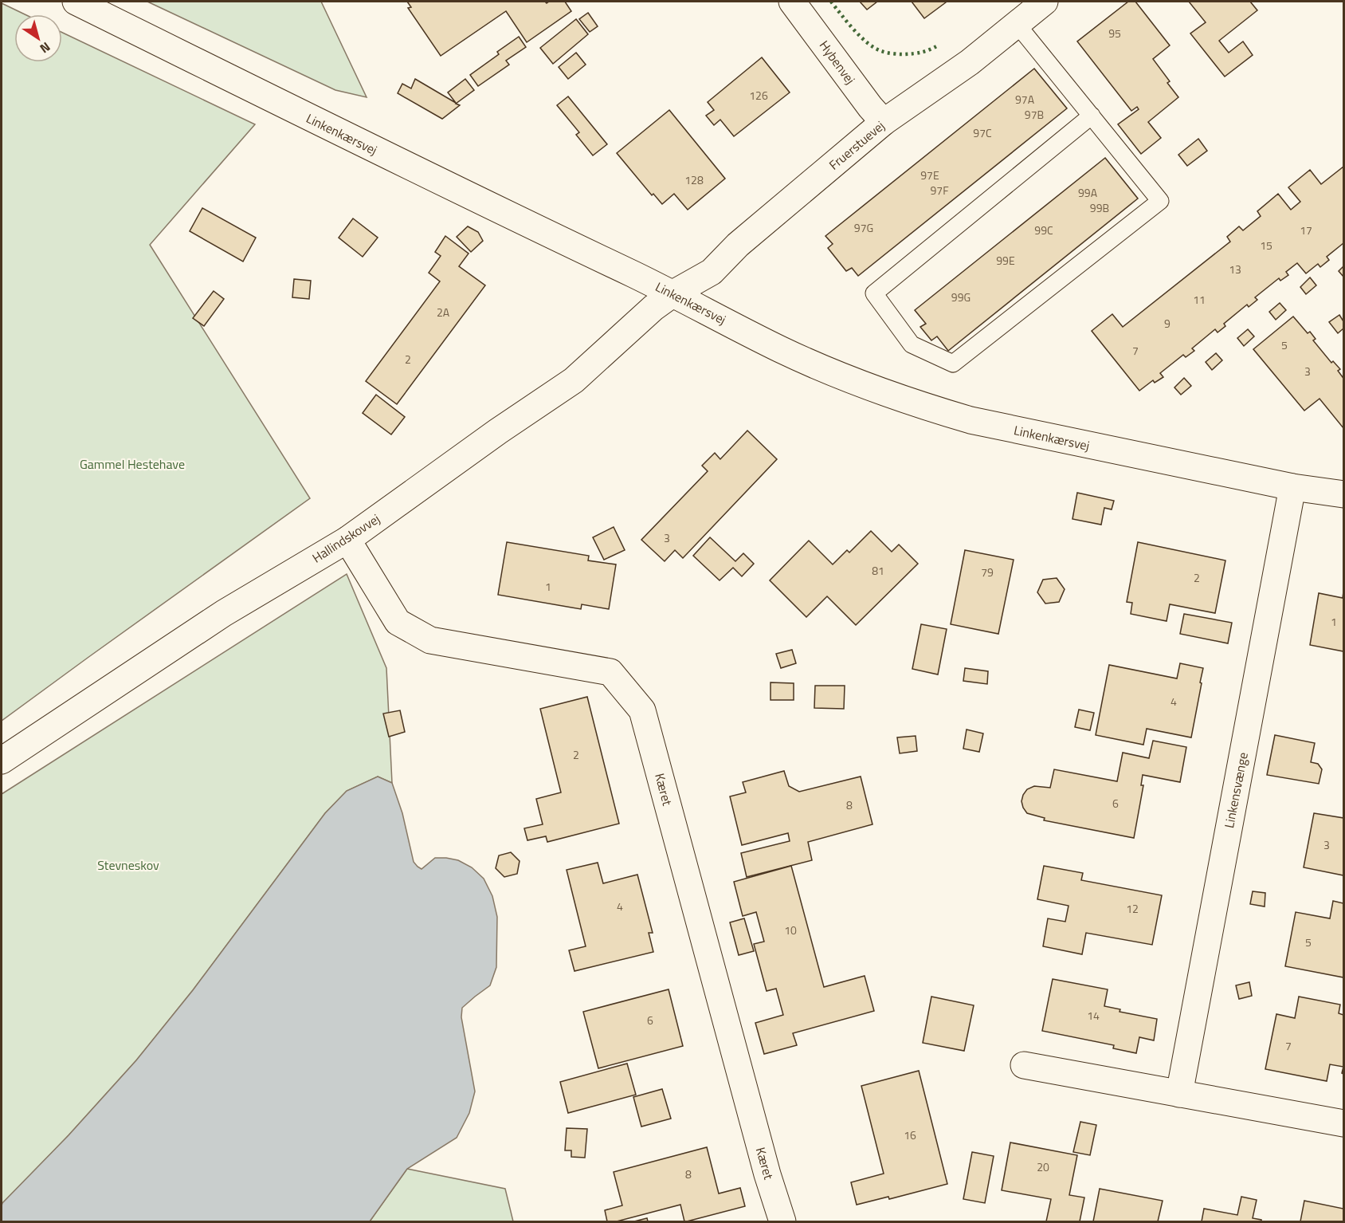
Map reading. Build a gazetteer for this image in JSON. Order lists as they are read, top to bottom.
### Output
{
  "streets": {
    "street": [
      "Hybenvej",
      "Linkenkærsvej",
      "Fruerstuevej",
      "Hallindskovvej",
      "Kæret",
      "Linkensvænge"
    ]
  },
  "crossings": [
    ["Hybenvej", "Fruerstuevej"],
    ["Linkenkærsvej", "Fruerstuevej"],
    ["Linkenkærsvej", "Hallindskovvej"],
    ["Linkenkærsvej", "Linkensvænge"],
    ["Fruerstuevej", "Hallindskovvej"],
    ["Hallindskovvej", "Kæret"]
  ],
  "parks": ["Gammel Hestehave", "Stevneskov"],
  "house_numbers": [
    "95",
    "126",
    "97A",
    "97B",
    "97C",
    "97E",
    "128",
    "97F",
    "99A",
    "99B",
    "97G",
    "99C",
    "17",
    "15",
    "99E",
    "13",
    "99G",
    "11",
    "2A",
    "9",
    "5",
    "7",
    "2",
    "3",
    "3",
    "81",
    "79",
    "2",
    "1",
    "1",
    "4",
    "2",
    "6",
    "8",
    "3",
    "4",
    "12",
    "10",
    "5",
    "14",
    "6",
    "7",
    "16",
    "20",
    "8"
  ],
  "north": "bottom right"
}
